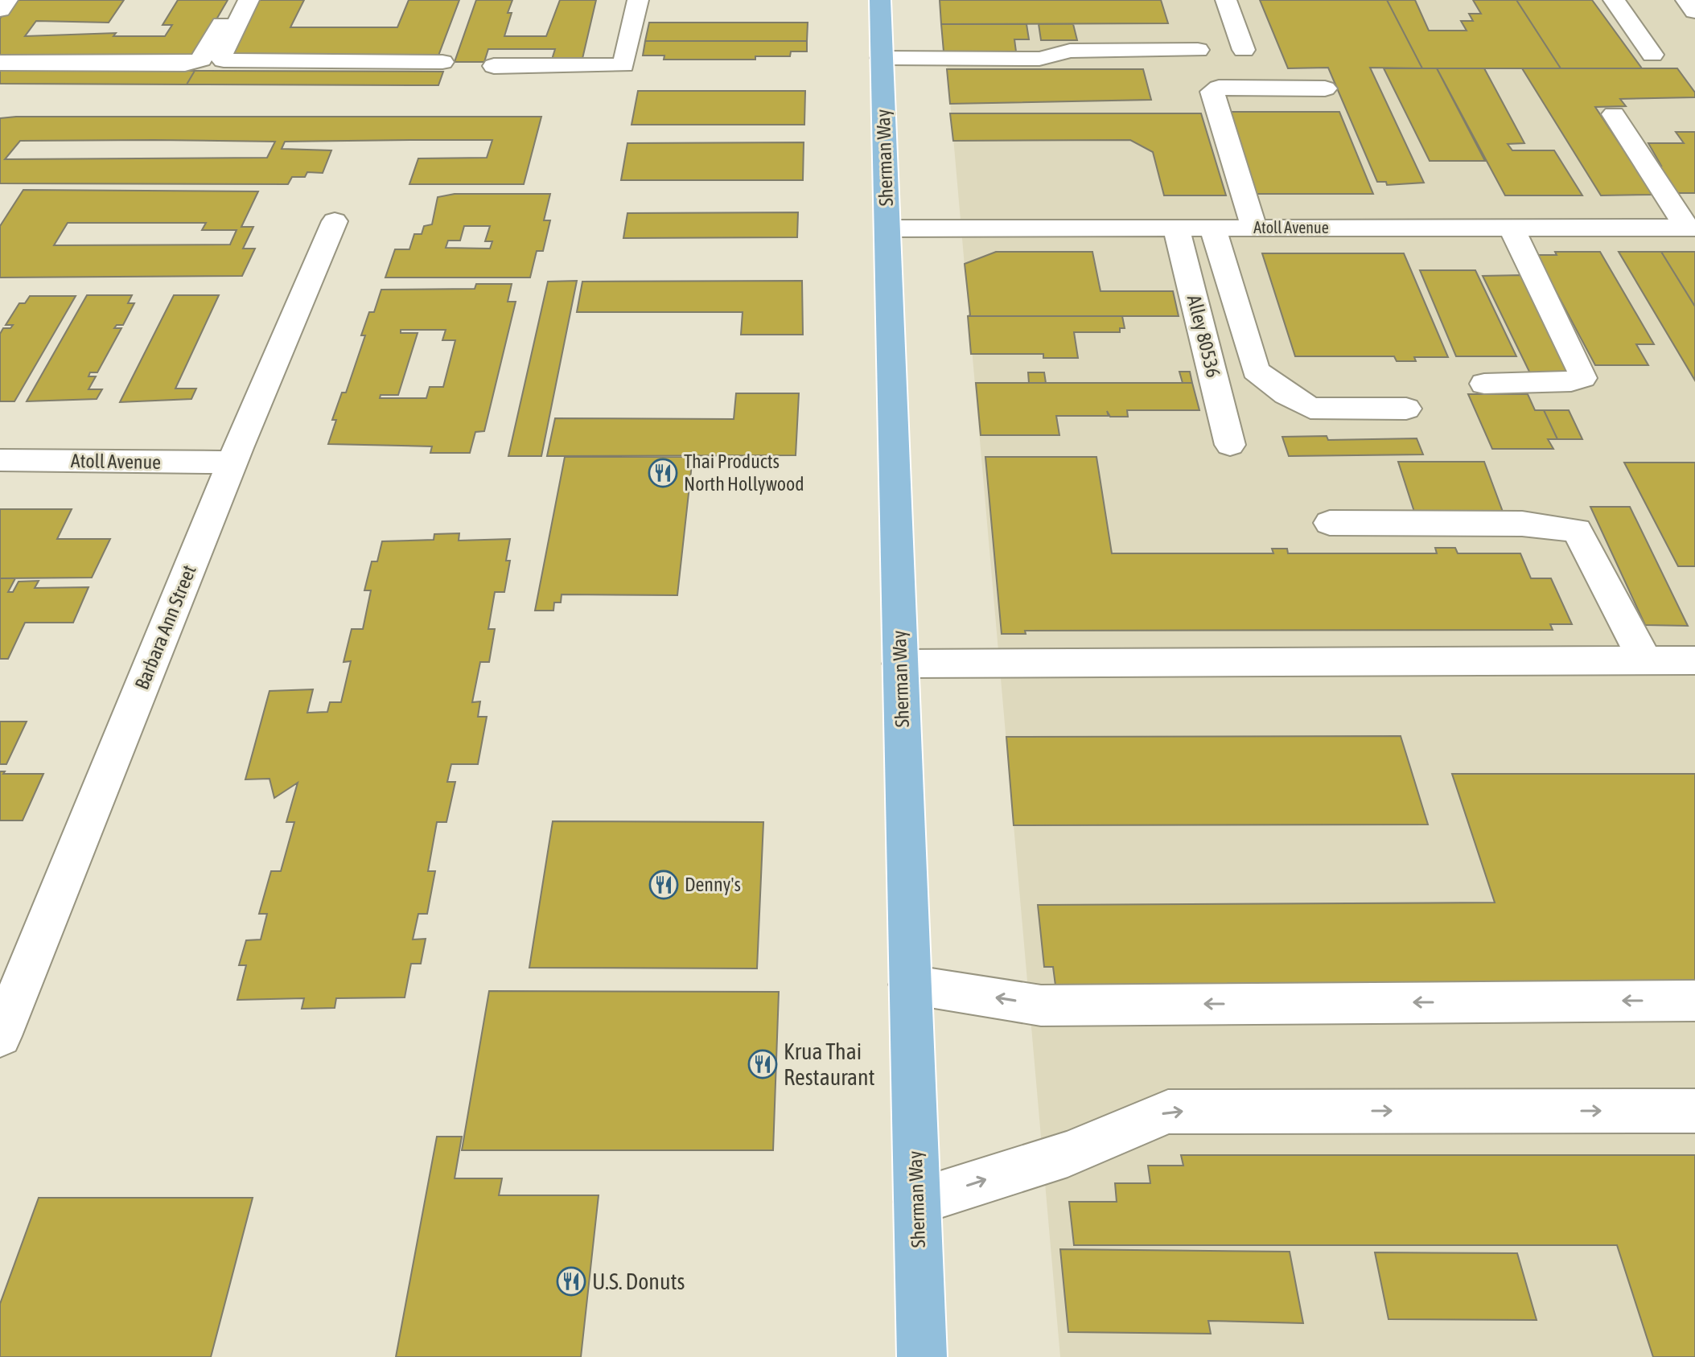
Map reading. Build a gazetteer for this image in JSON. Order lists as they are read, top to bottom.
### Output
{
  "streets": {
    "main road": ["Sherman Way"],
    "street": ["Atoll Avenue", "Alley 80536", "Barbara Ann Street"]
  },
  "crossings": [
    ["Sherman Way", "Atoll Avenue"],
    ["Atoll Avenue", "Alley 80536"],
    ["Atoll Avenue", "Barbara Ann Street"]
  ],
  "places": {
    "restaurant": [
      "Thai Products North Hollywood",
      "Denny's",
      "Krua Thai Restaurant",
      "U.S. Donuts"
    ]
  }
}
